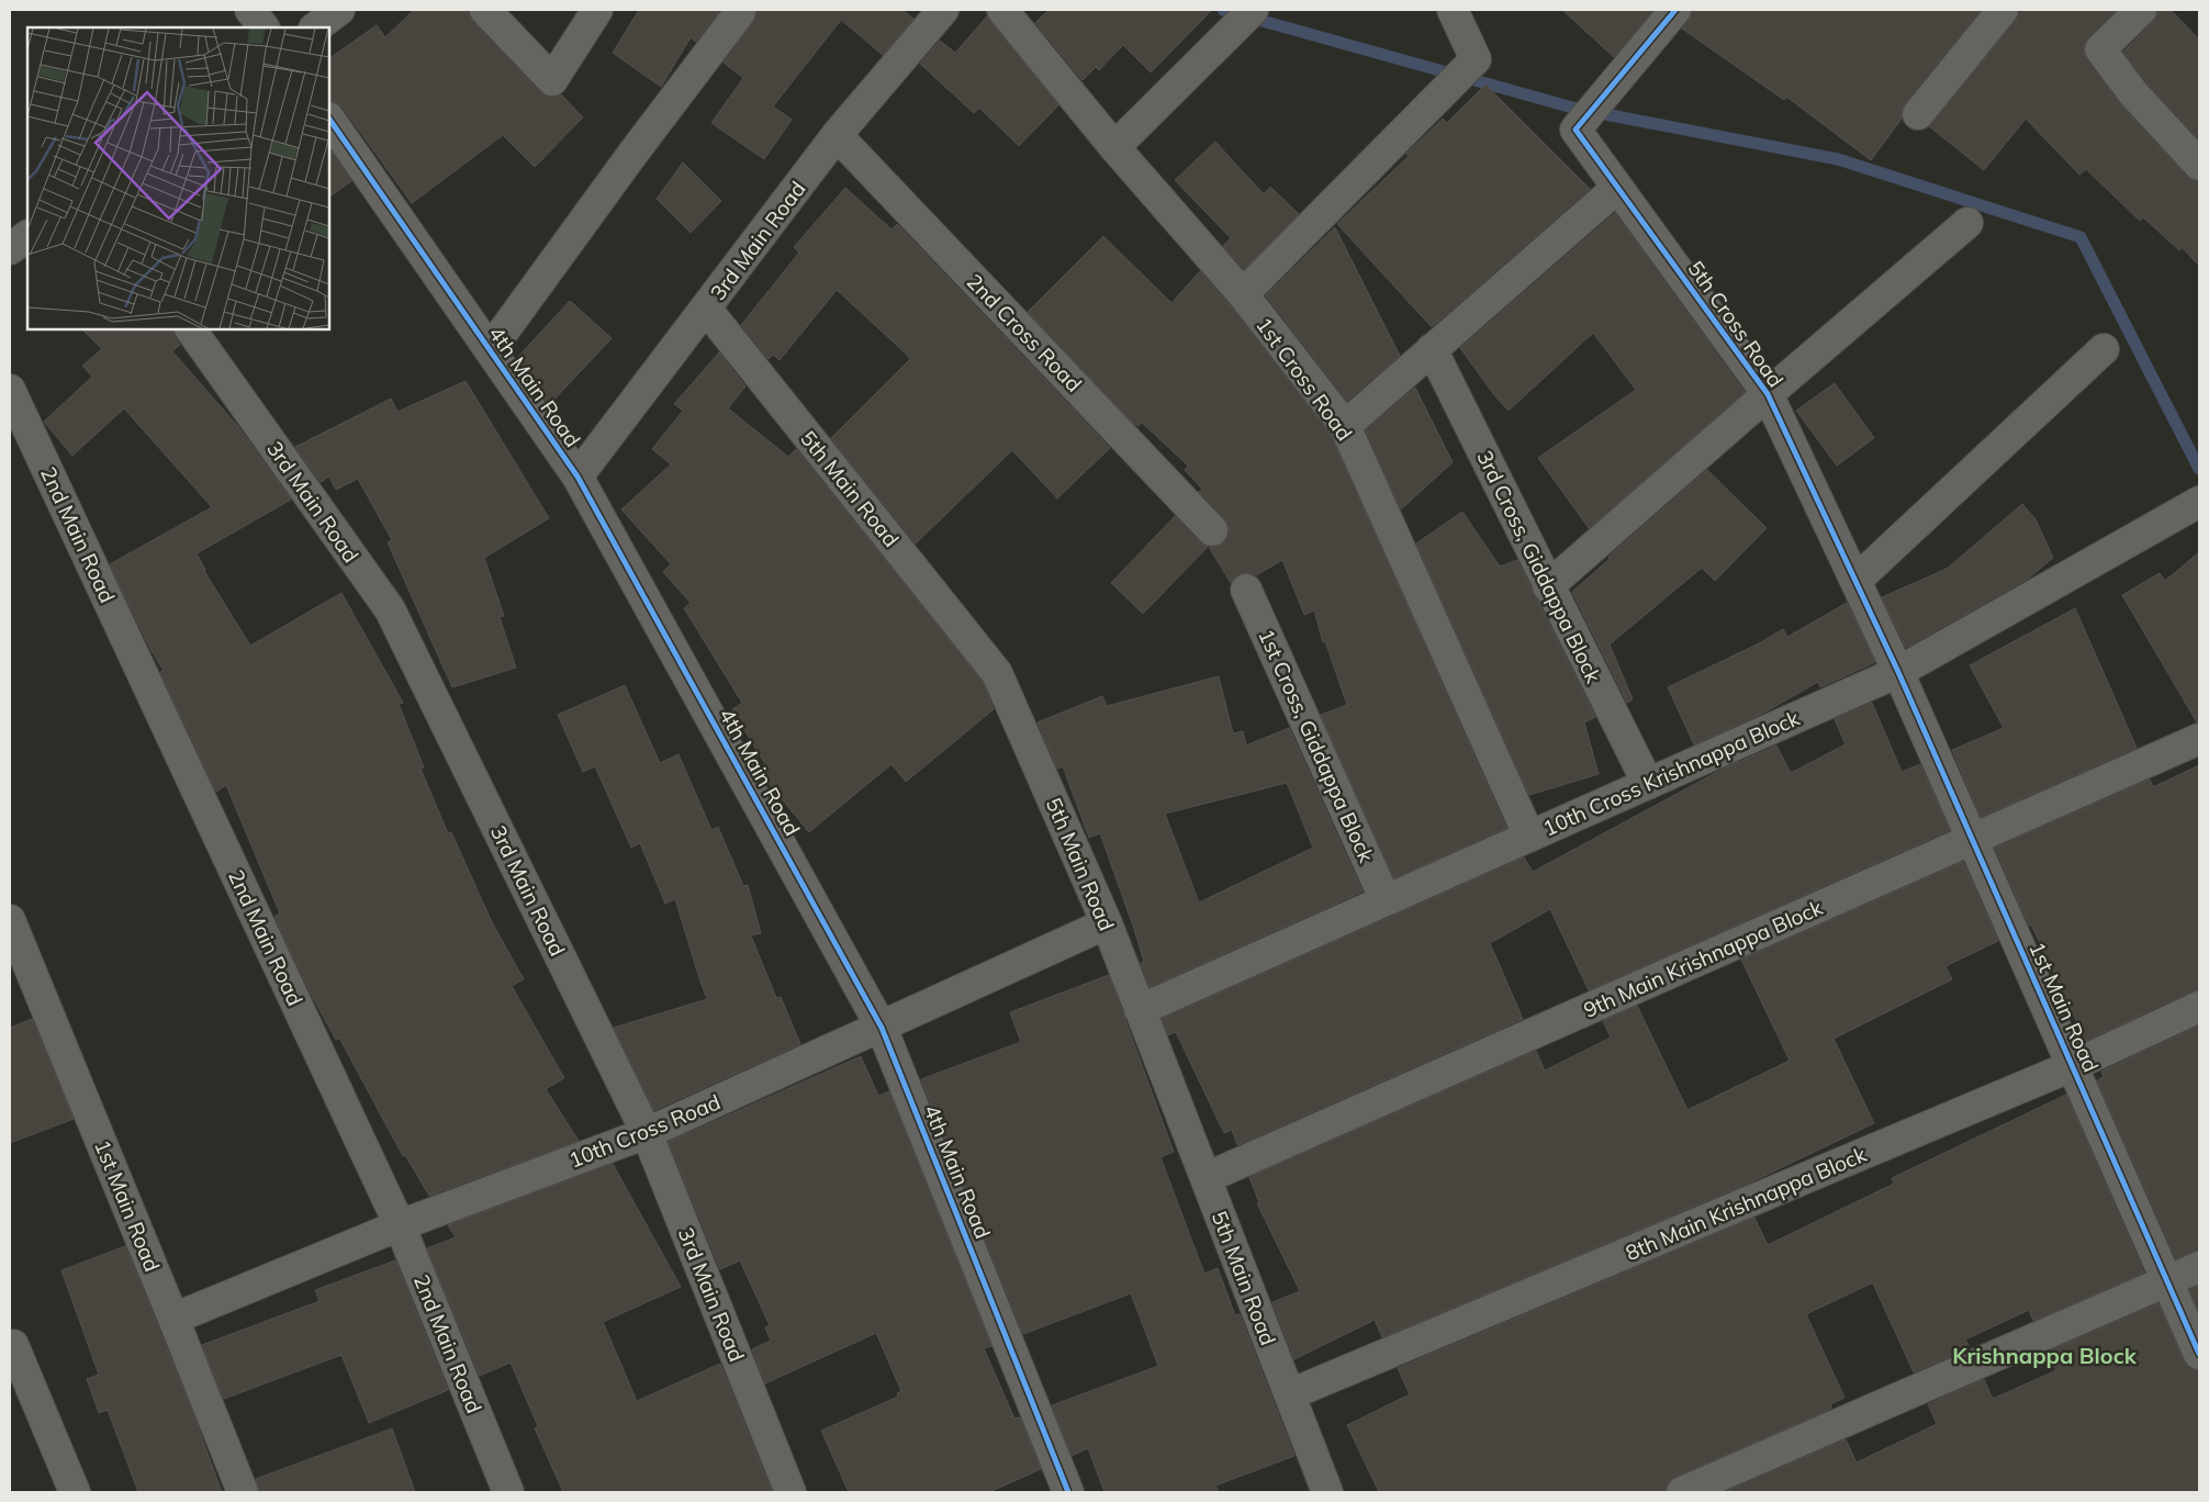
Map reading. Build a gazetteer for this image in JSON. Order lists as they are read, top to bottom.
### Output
{
  "streets": {
    "street": [
      "3rd Main Road",
      "5th Cross Road",
      "2nd Cross Road",
      "1st Cross Road",
      "4th Main Road",
      "5th Main Road",
      "2nd Main Road",
      "3rd Cross, Giddappa Block",
      "1st Cross, Giddappa Block",
      "10th Cross Krishnappa Block",
      "9th Main Krishnappa Block",
      "1st Main Road",
      "10th Cross Road",
      "8th Main Krishnappa Block"
    ]
  },
  "crossings": [
    ["3rd Main Road", "2nd Cross Road"],
    ["3rd Main Road", "4th Main Road"],
    ["3rd Main Road", "5th Main Road"],
    ["3rd Main Road", "10th Cross Road"],
    ["5th Cross Road", "10th Cross Krishnappa Block"],
    ["5th Cross Road", "1st Main Road"],
    ["1st Cross Road", "10th Cross Krishnappa Block"],
    ["4th Main Road", "10th Cross Road"],
    ["5th Main Road", "10th Cross Krishnappa Block"],
    ["5th Main Road", "9th Main Krishnappa Block"],
    ["5th Main Road", "10th Cross Road"],
    ["5th Main Road", "8th Main Krishnappa Block"],
    ["2nd Main Road", "10th Cross Road"],
    ["3rd Cross, Giddappa Block", "10th Cross Krishnappa Block"],
    ["1st Cross, Giddappa Block", "10th Cross Krishnappa Block"],
    ["10th Cross Krishnappa Block", "1st Main Road"],
    ["9th Main Krishnappa Block", "1st Main Road"],
    ["1st Main Road", "10th Cross Road"],
    ["1st Main Road", "8th Main Krishnappa Block"]
  ],
  "districts": ["Krishnappa Block"]
}
